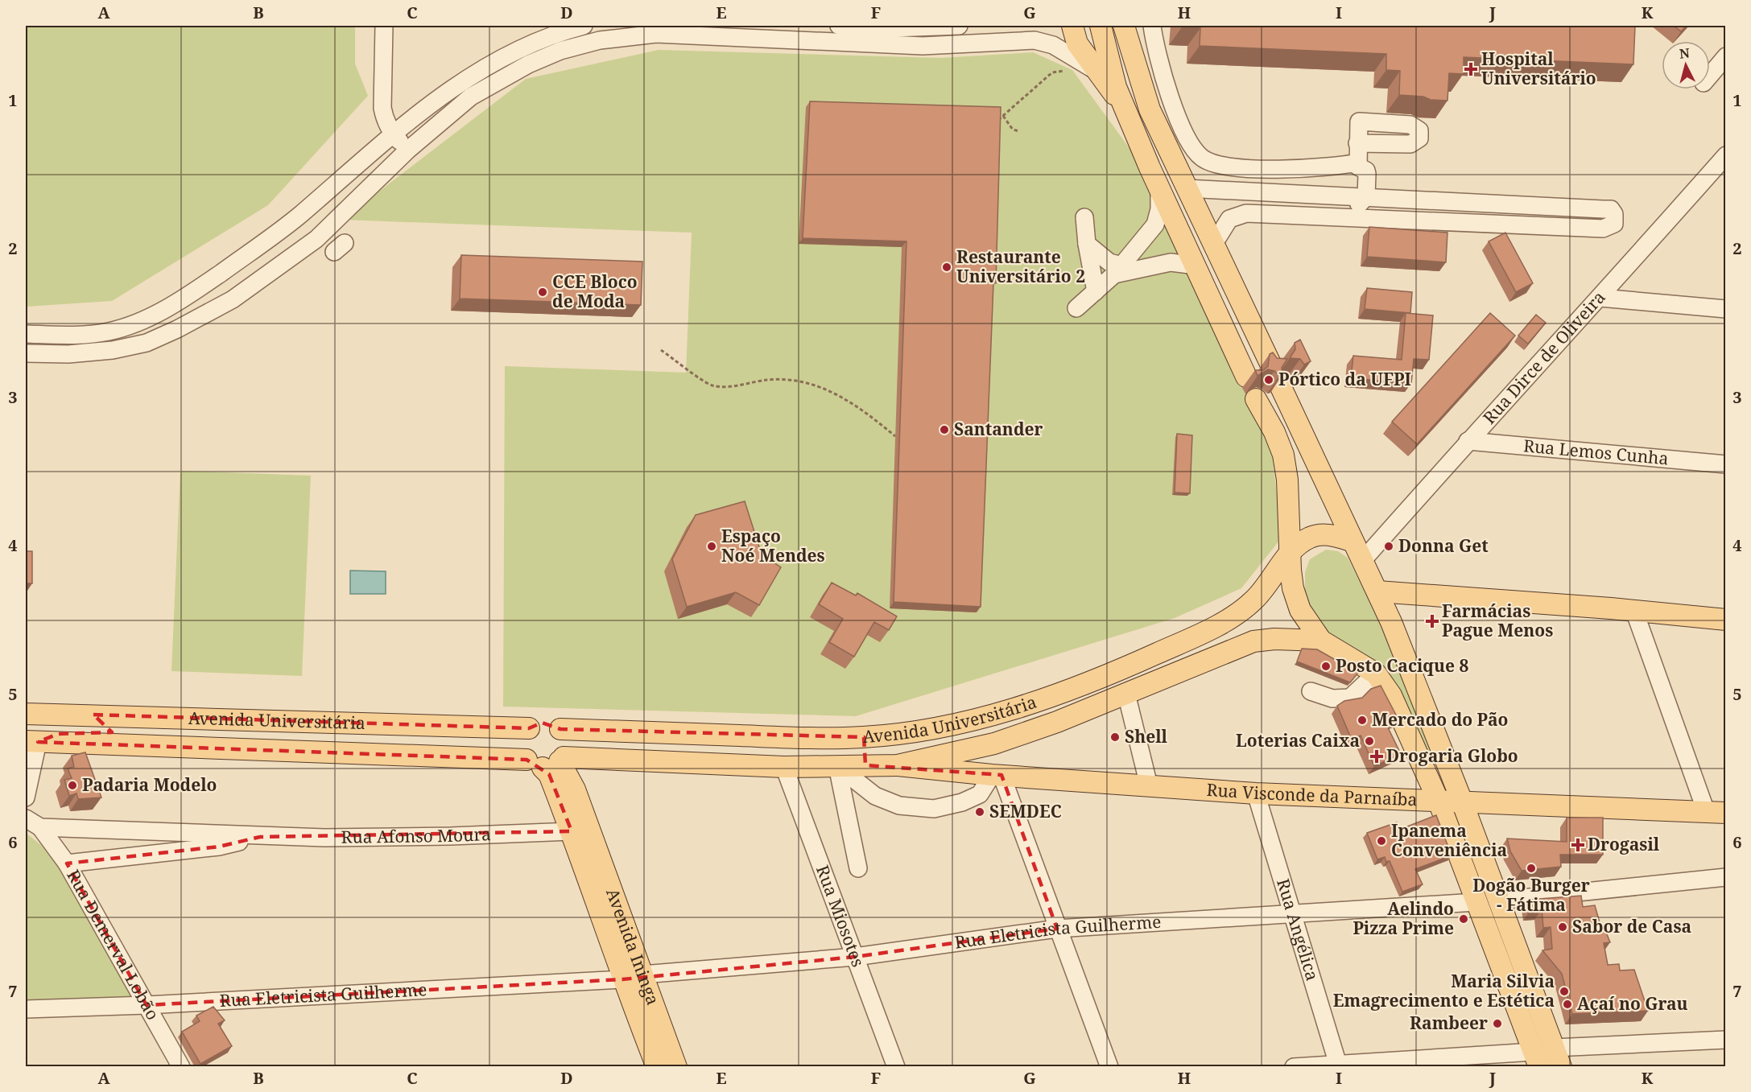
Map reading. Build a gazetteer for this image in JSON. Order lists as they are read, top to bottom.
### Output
{
  "streets": {
    "main road": ["Avenida Universitária", "Rua Visconde da Parnaíba", "Avenida Ininga"],
    "street": [
      "Rua Dirce de Oliveira",
      "Rua Lemos Cunha",
      "Rua Afonso Moura",
      "Rua Miosotes",
      "Rua Angélica",
      "Rua Eletricista Guilherme",
      "Rua Demerval Lobão"
    ]
  },
  "crossings": [
    ["Rua Dirce de Oliveira", "Rua Lemos Cunha"],
    ["Avenida Universitária", "Rua Visconde da Parnaíba"],
    ["Avenida Universitária", "Rua Miosotes"],
    ["Rua Visconde da Parnaíba", "Rua Angélica"],
    ["Rua Afonso Moura", "Rua Demerval Lobão"],
    ["Rua Afonso Moura", "Avenida Ininga"],
    ["Rua Miosotes", "Rua Eletricista Guilherme"],
    ["Rua Angélica", "Rua Eletricista Guilherme"],
    ["Rua Eletricista Guilherme", "Rua Demerval Lobão"],
    ["Rua Eletricista Guilherme", "Avenida Ininga"]
  ],
  "places": {
    "health": [
      "Hospital Universitário",
      "Farmácias Pague Menos",
      "Drogaria Globo",
      "Drogasil"
    ],
    "other": [
      "Restaurante Universitário 2",
      "CCE Bloco de Moda",
      "Pórtico da UFPI",
      "Santander",
      "Espaço Noé Mendes",
      "Donna Get",
      "Posto Cacique 8",
      "Mercado do Pão",
      "Shell",
      "Loterias Caixa",
      "Padaria Modelo",
      "SEMDEC",
      "Ipanema Conveniência",
      "Dogão Burger - Fátima",
      "Aelindo Pizza Prime",
      "Sabor de Casa",
      "Maria Silvia Emagrecimento e Estética",
      "Açaí no Grau",
      "Rambeer"
    ]
  },
  "north": "top",
  "grid": {
    "columns": [
      "A",
      "B",
      "C",
      "D",
      "E",
      "F",
      "G",
      "H",
      "I",
      "J",
      "K"
    ],
    "rows": [
      "1",
      "2",
      "3",
      "4",
      "5",
      "6",
      "7"
    ]
  }
}
